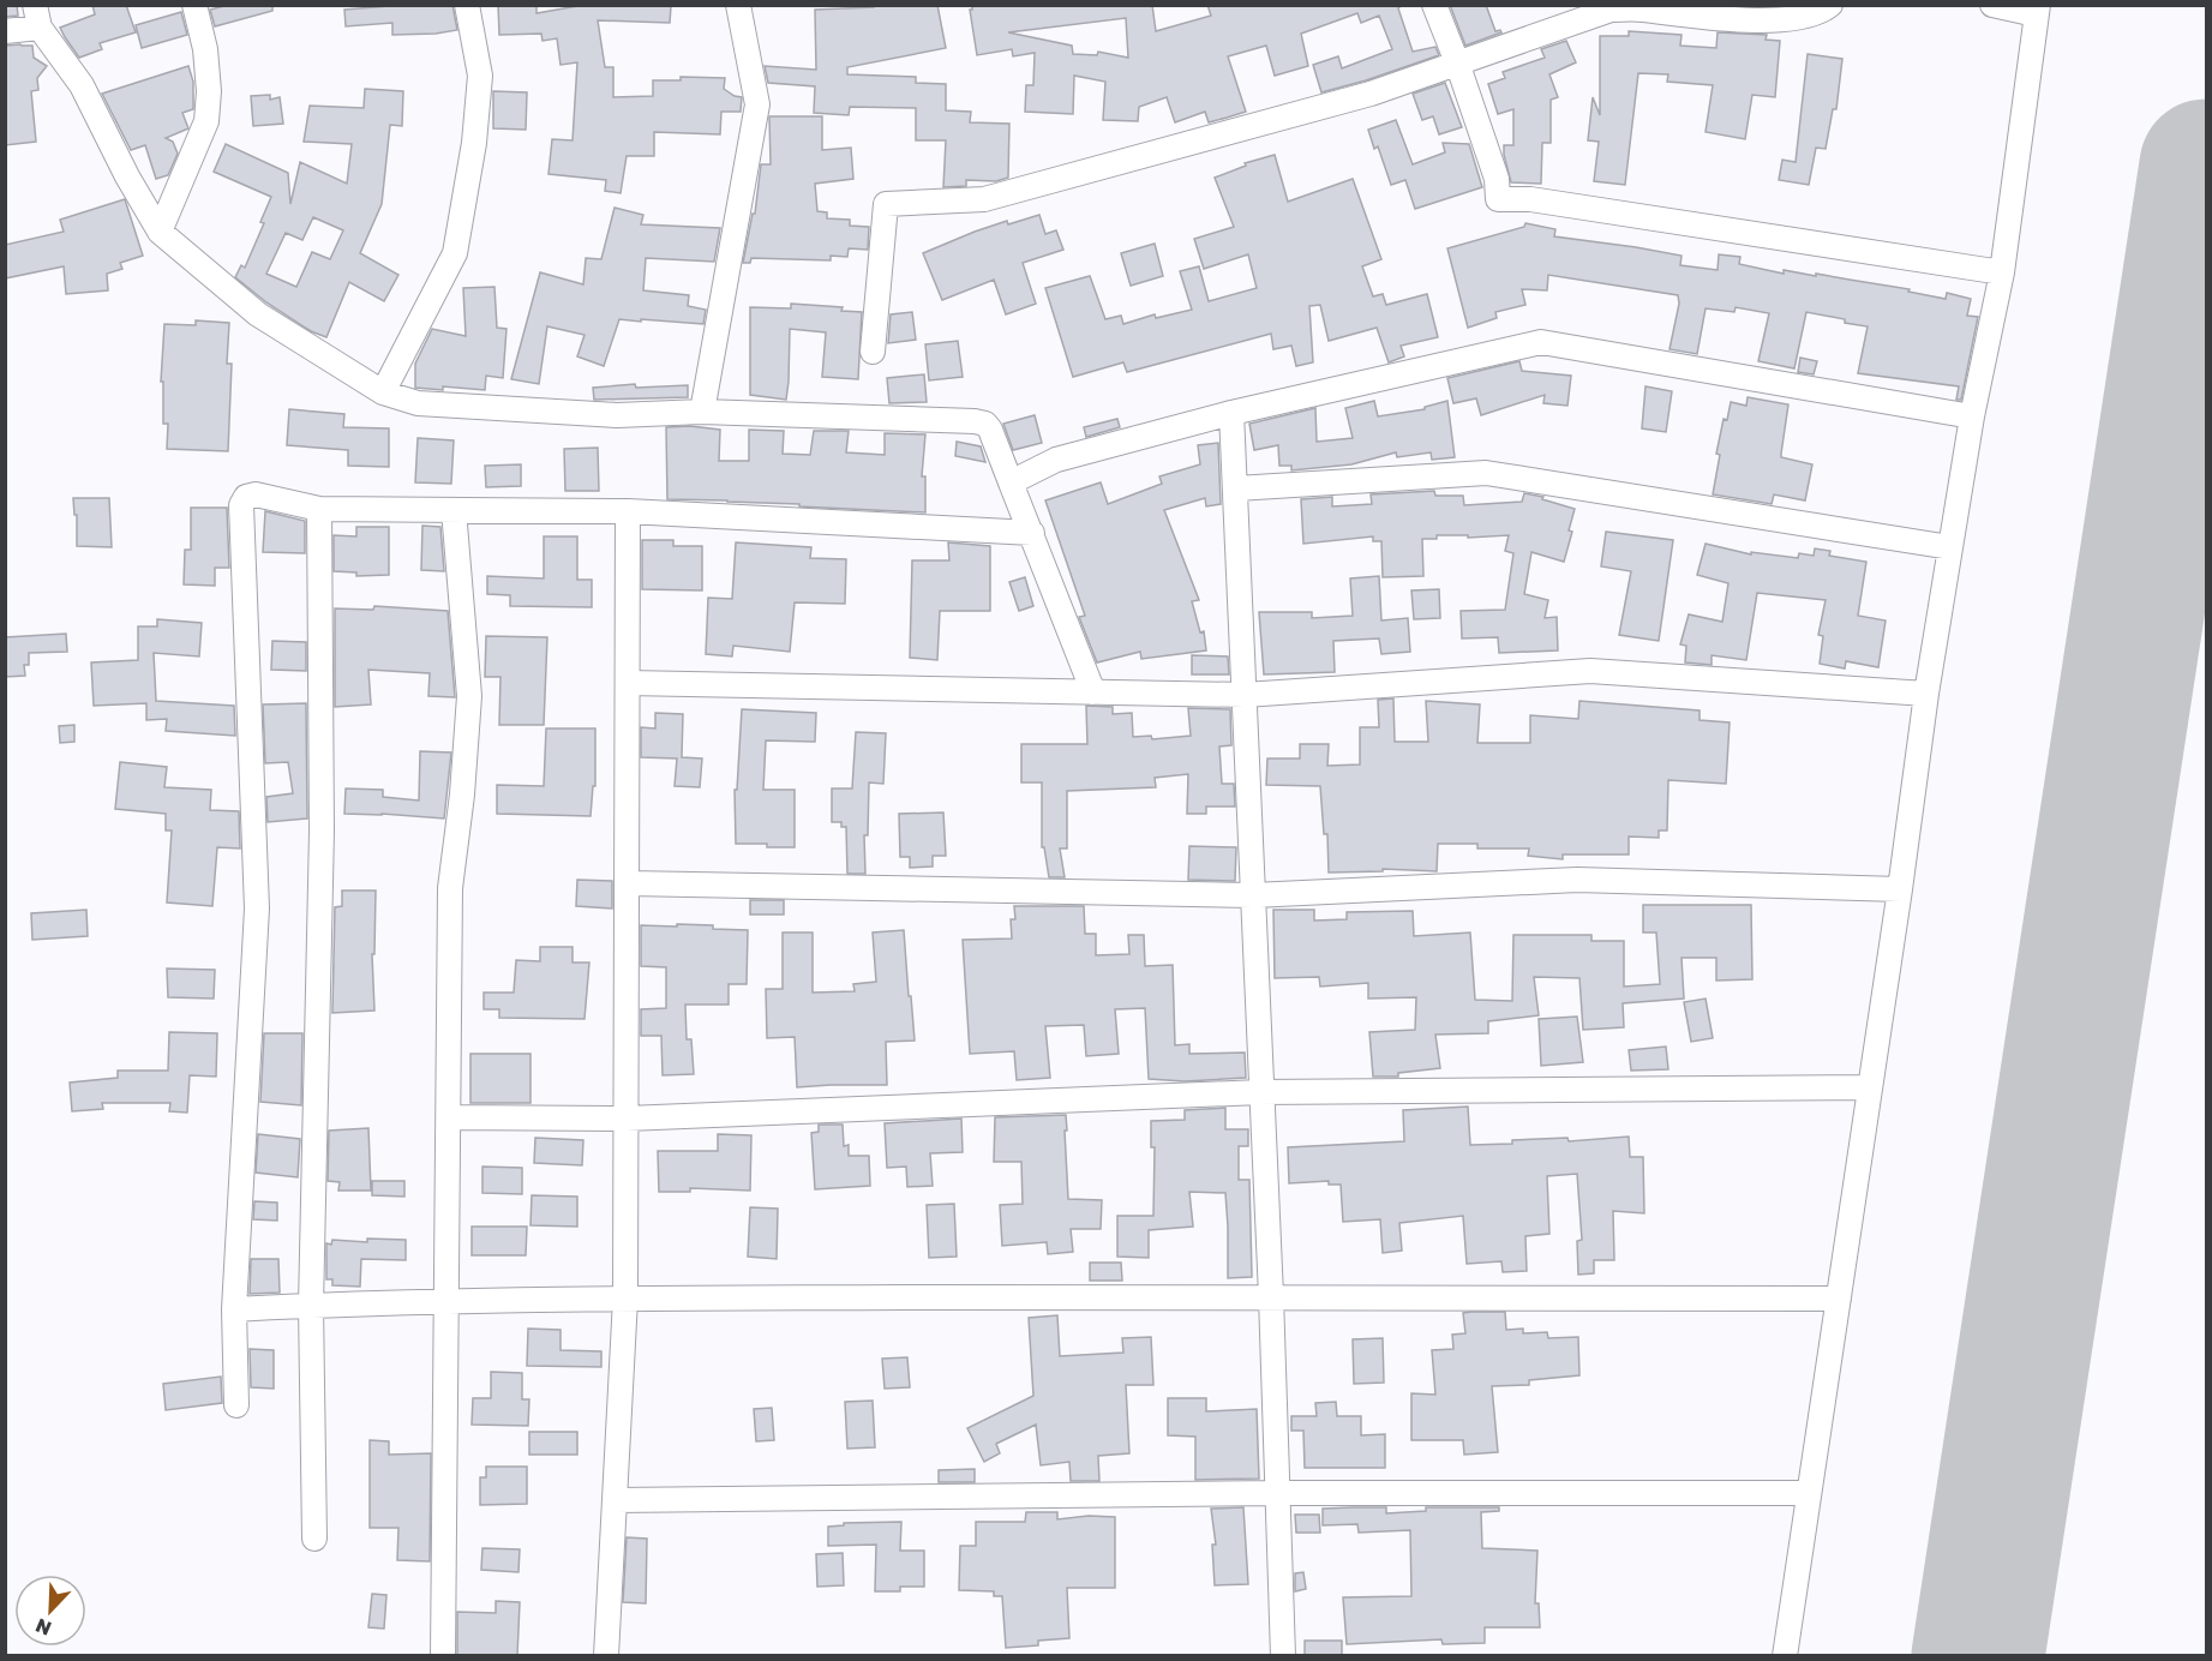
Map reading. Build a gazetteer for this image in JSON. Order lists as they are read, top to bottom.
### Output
{
  "north": "bottom left"
}
